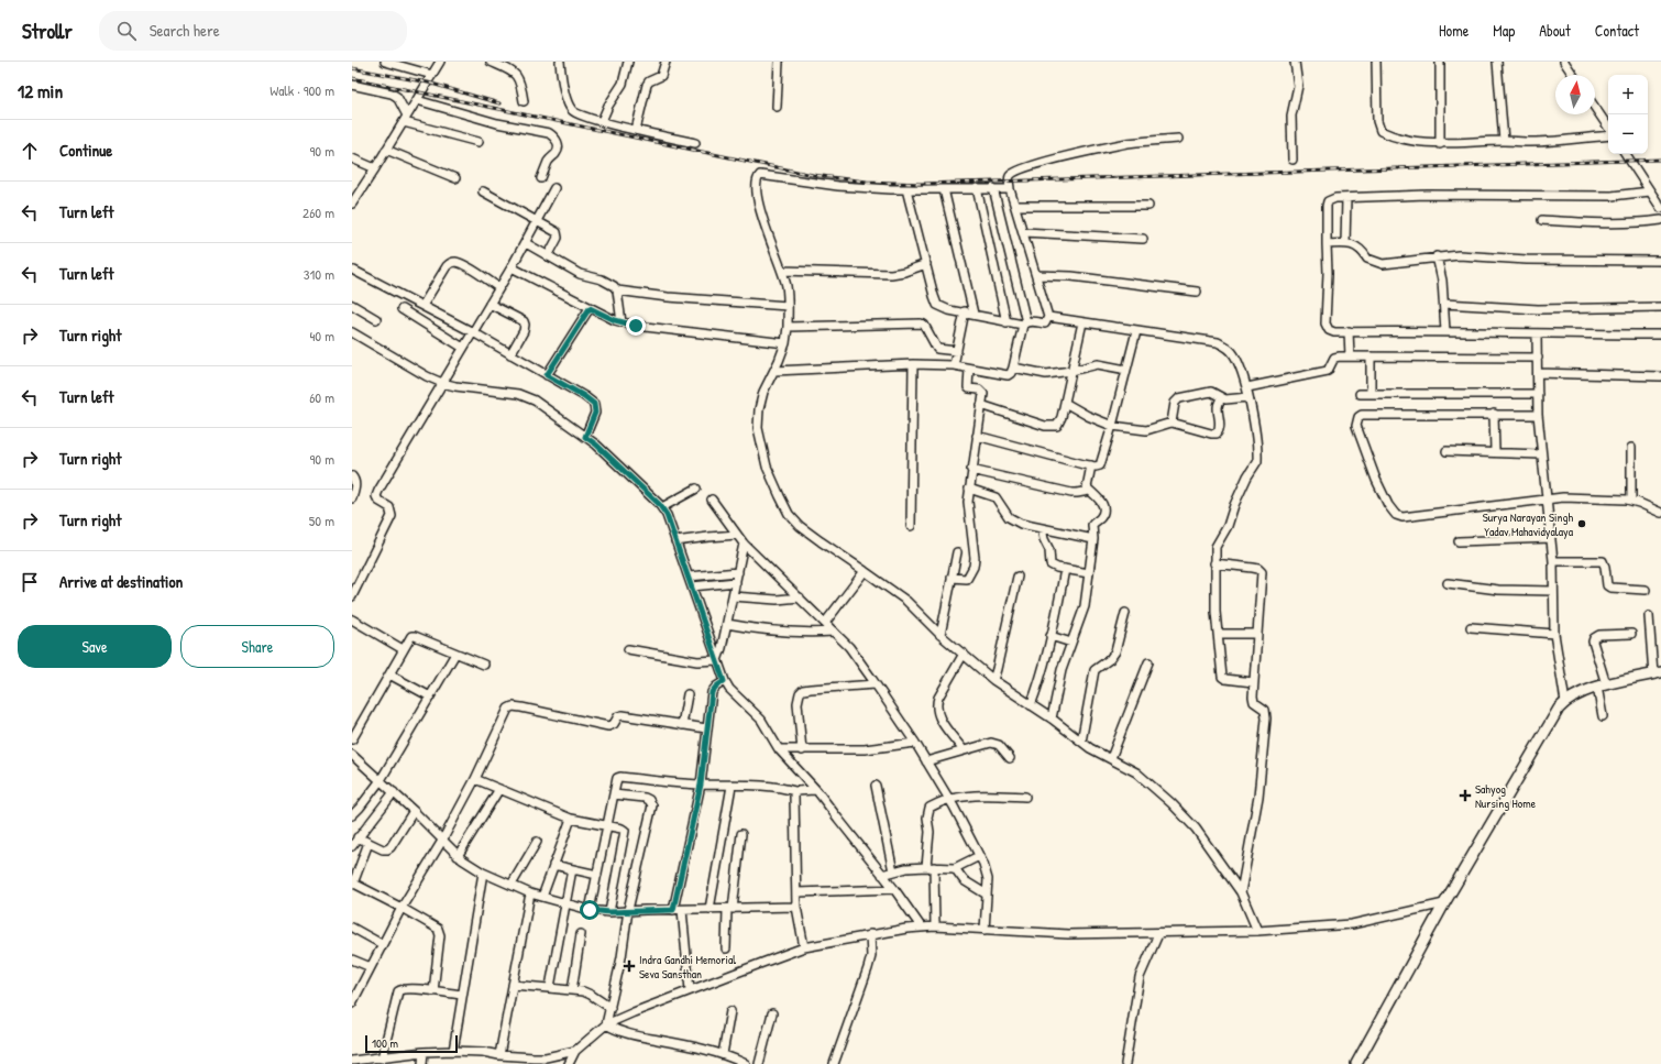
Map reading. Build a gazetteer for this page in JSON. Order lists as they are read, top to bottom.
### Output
{
  "places": {
    "other": ["Surya Narayan Singh Yadav Mahavidyalaya"],
    "health": ["Sahyog Nursing Home", "Indra Gandhi Memorial Seva Sansthan"]
  },
  "scale_bar": "100 m",
  "north": "top",
  "page": {
    "header": "Strollr",
    "search": "Search here",
    "nav": [
      "Home",
      "Map",
      "About",
      "Contact"
    ],
    "heading": ["12 min", "Walk · 900 m"],
    "map_buttons": ["+", "−"],
    "list": [
      ["Continue", "90 m"],
      ["Turn left", "260 m"],
      ["Turn left", "310 m"],
      ["Turn right", "40 m"],
      ["Turn left", "60 m"],
      ["Turn right", "90 m"],
      ["Turn right", "50 m"],
      "Arrive at destination"
    ],
    "buttons": ["Save", "Share"],
    "scale": "100 m"
  }
}
